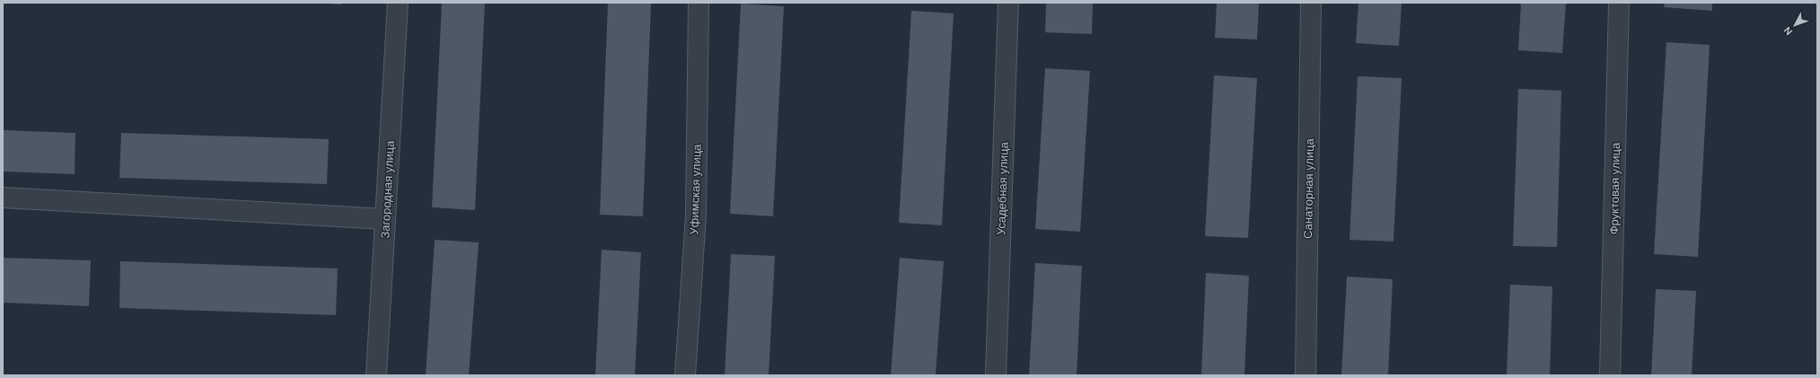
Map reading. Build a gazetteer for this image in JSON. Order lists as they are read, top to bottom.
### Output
{
  "streets": {
    "street": [
      "Усадебная улица",
      "Санаторная улица",
      "Фруктовая улица",
      "Загородная улица",
      "Уфимская улица"
    ]
  },
  "north": "bottom left"
}
